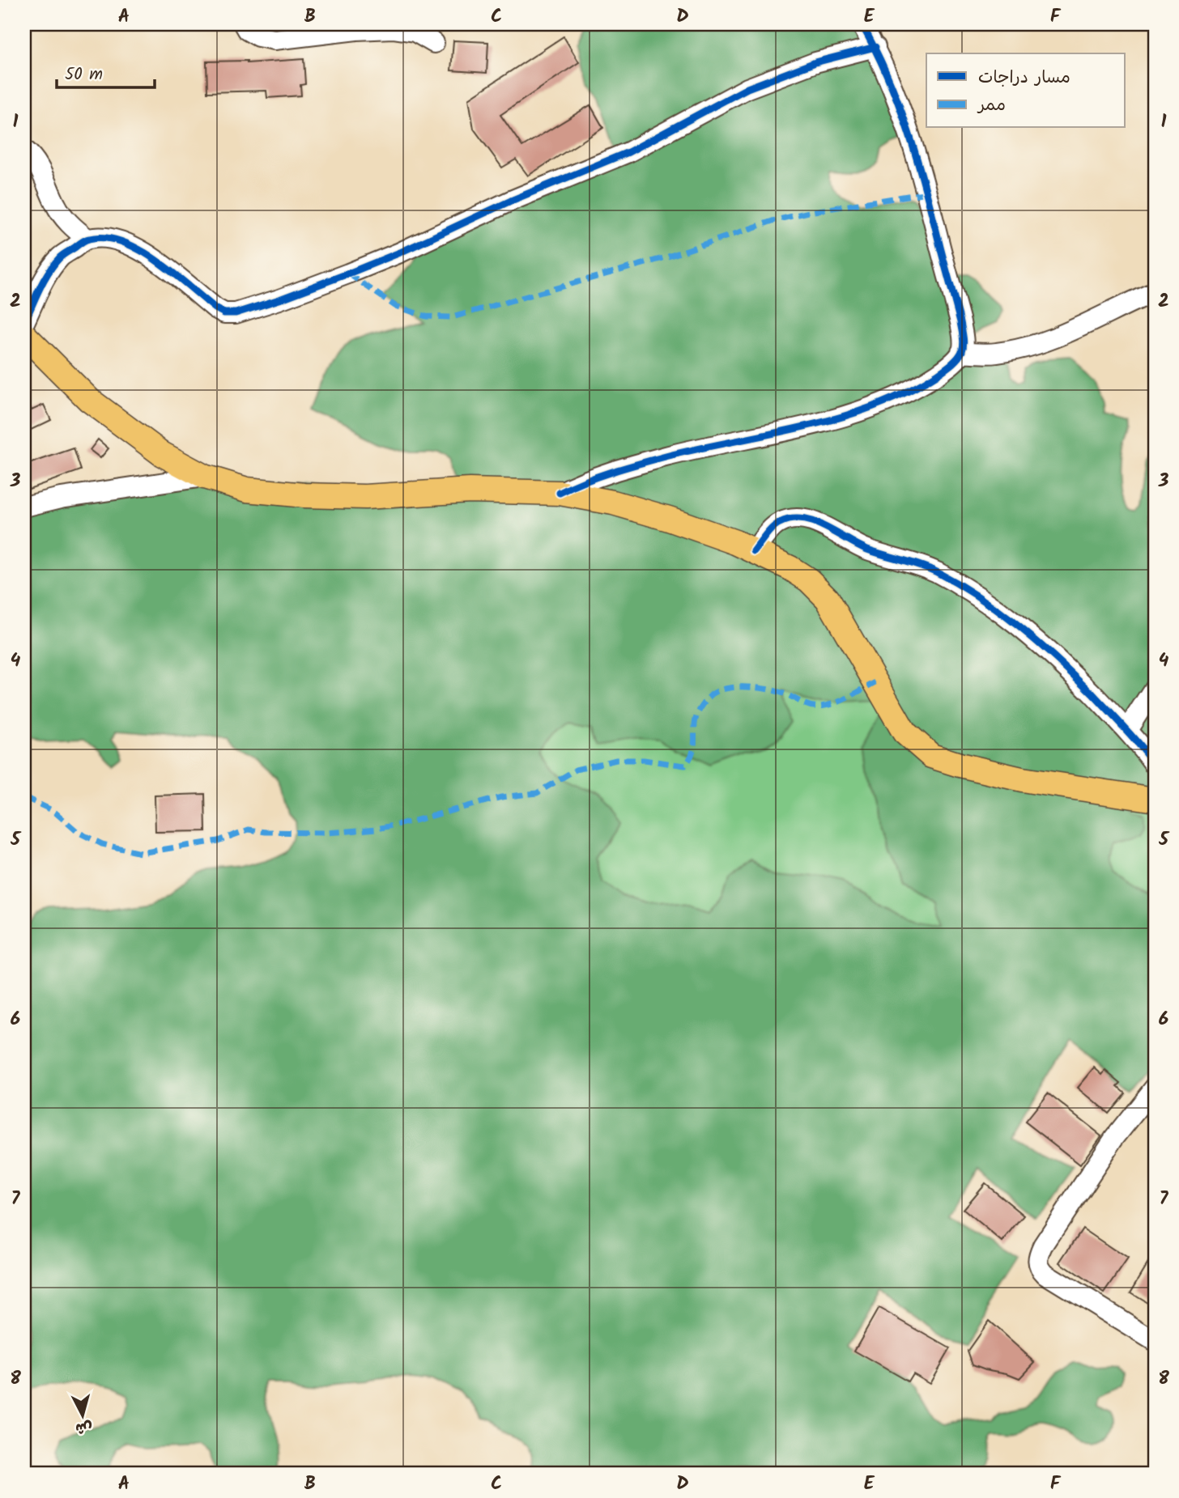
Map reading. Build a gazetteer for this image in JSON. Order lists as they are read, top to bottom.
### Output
{
  "legend": ["مسار دراجات", "ممر"],
  "scale_bar": "50 m",
  "north": "bottom",
  "grid": {
    "columns": [
      "A",
      "B",
      "C",
      "D",
      "E",
      "F"
    ],
    "rows": [
      "1",
      "2",
      "3",
      "4",
      "5",
      "6",
      "7",
      "8"
    ]
  }
}
